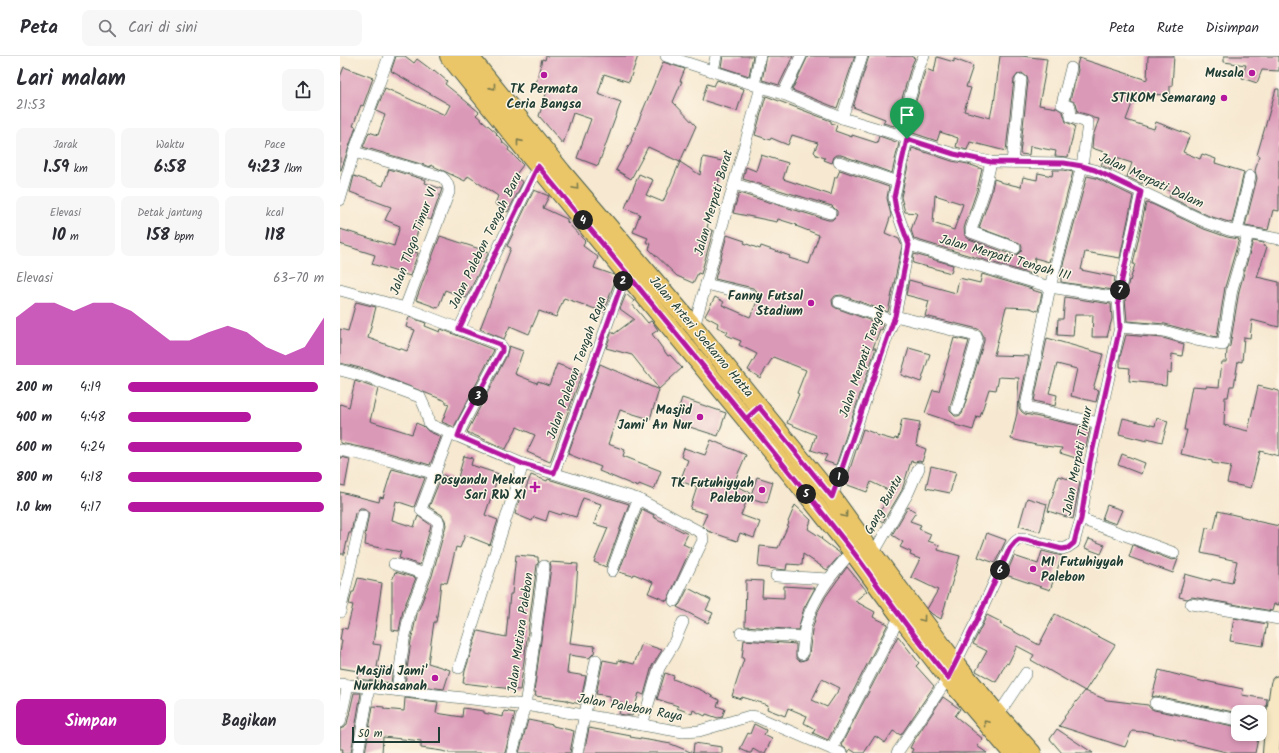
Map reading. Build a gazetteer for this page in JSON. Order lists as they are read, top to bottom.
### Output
{
  "streets": {
    "main road": ["Jalan Arteri Soekarno Hatta"],
    "street": [
      "Jalan Merpati Dalam",
      "Jalan Merpati Barat",
      "Jalan Tlogo Timur VI",
      "Jalan Palebon Tengah Baru",
      "Jalan Merpati Tengah III",
      "Jalan Merpati Tengah",
      "Jalan Palebon Tengah Raya",
      "Jalan Merpati Timur",
      "Gang Buntu",
      "Jalan Mutiara Palebon",
      "Jalan Palebon Raya"
    ]
  },
  "crossings": [
    ["Jalan Merpati Dalam", "Jalan Merpati Barat"],
    ["Jalan Merpati Dalam", "Jalan Merpati Timur"],
    ["Jalan Merpati Barat", "Jalan Arteri Soekarno Hatta"],
    ["Jalan Merpati Tengah III", "Jalan Merpati Tengah"],
    ["Jalan Merpati Tengah III", "Jalan Merpati Timur"],
    ["Jalan Arteri Soekarno Hatta", "Jalan Merpati Tengah"],
    ["Jalan Arteri Soekarno Hatta", "Jalan Merpati Timur"],
    ["Jalan Arteri Soekarno Hatta", "Gang Buntu"],
    ["Jalan Mutiara Palebon", "Jalan Palebon Raya"]
  ],
  "places": {
    "other": [
      "Musala",
      "TK Permata Ceria Bangsa",
      "STIKOM Semarang",
      "Fanny Futsal Stadium",
      "Masjid Jami' An Nur",
      "TK Futuhiyyah Palebon",
      "MI Futuhiyyah Palebon",
      "Masjid Jami' Nurkhasanah"
    ],
    "health": ["Posyandu Mekar Sari RW XI"]
  },
  "scale_bar": "50 m",
  "page": {
    "header": "Peta",
    "search": "Cari di sini",
    "nav": ["Peta", "Rute", "Disimpan"],
    "heading": ["Lari malam", "21:53"],
    "stats": [
      ["Jarak", "1.59 km"],
      ["Waktu", "6:58"],
      ["Pace", "4:23 /km"],
      ["Elevasi", "10 m"],
      ["Detak jantung", "158 bpm"],
      ["kcal", "118"]
    ],
    "pins": [
      "4",
      "2",
      "7",
      "3",
      "1",
      "5",
      "6"
    ],
    "chart": ["Elevasi", "63–70 m"],
    "list": [
      {
        "name": "200 m",
        "note": "4:19"
      },
      {
        "name": "400 m",
        "note": "4:48"
      },
      {
        "name": "600 m",
        "note": "4:24"
      },
      {
        "name": "800 m",
        "note": "4:18"
      },
      {
        "name": "1.0 km",
        "note": "4:17"
      }
    ],
    "buttons": ["Simpan", "Bagikan"],
    "scale": "50 m"
  }
}
